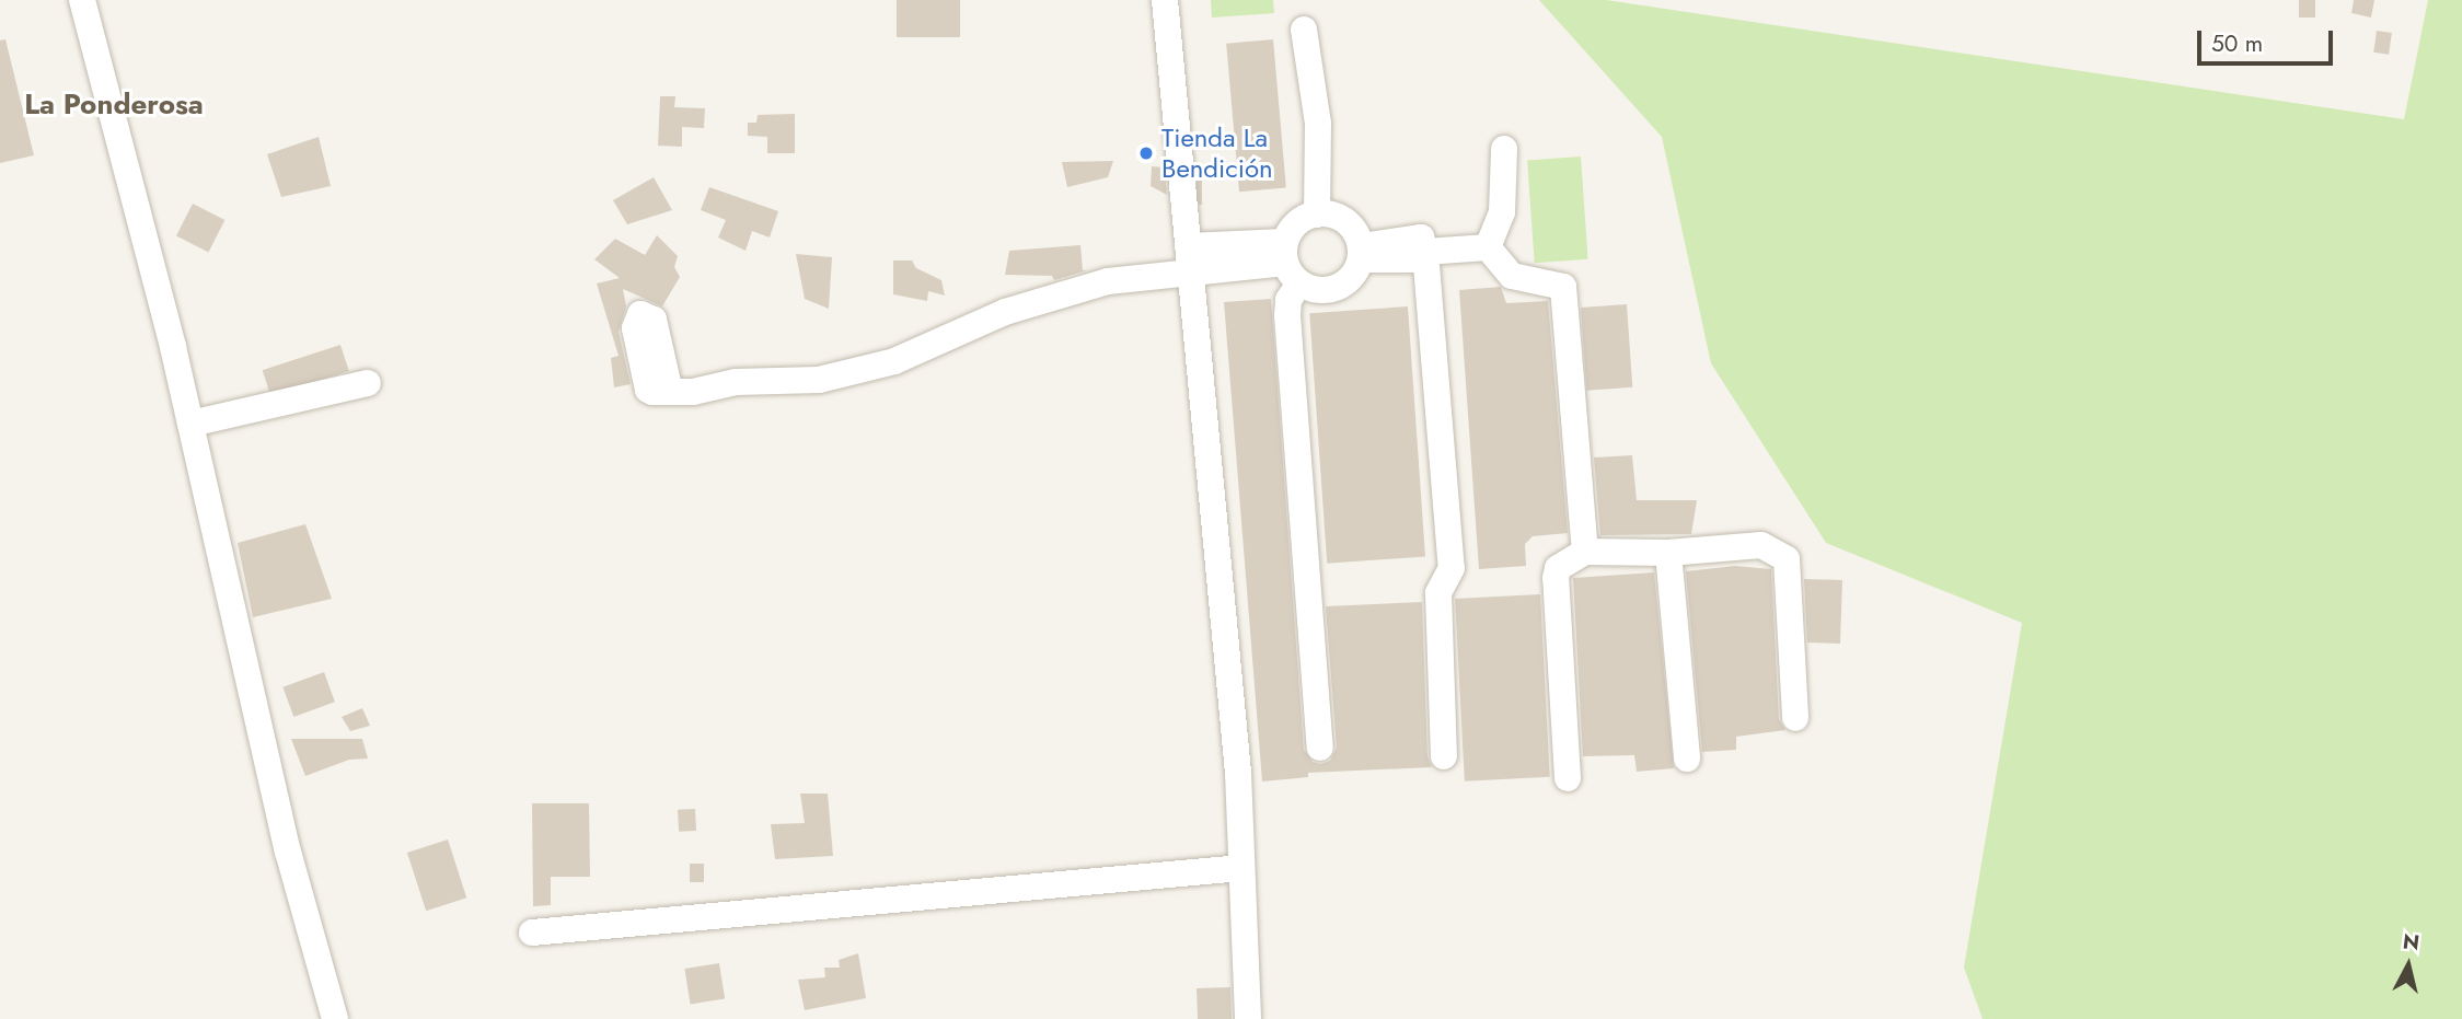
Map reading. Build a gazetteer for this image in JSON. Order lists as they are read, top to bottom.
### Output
{
  "districts": ["La Ponderosa"],
  "places": ["Tienda La Bendición"],
  "scale_bar": "50 m",
  "north": "top"
}
